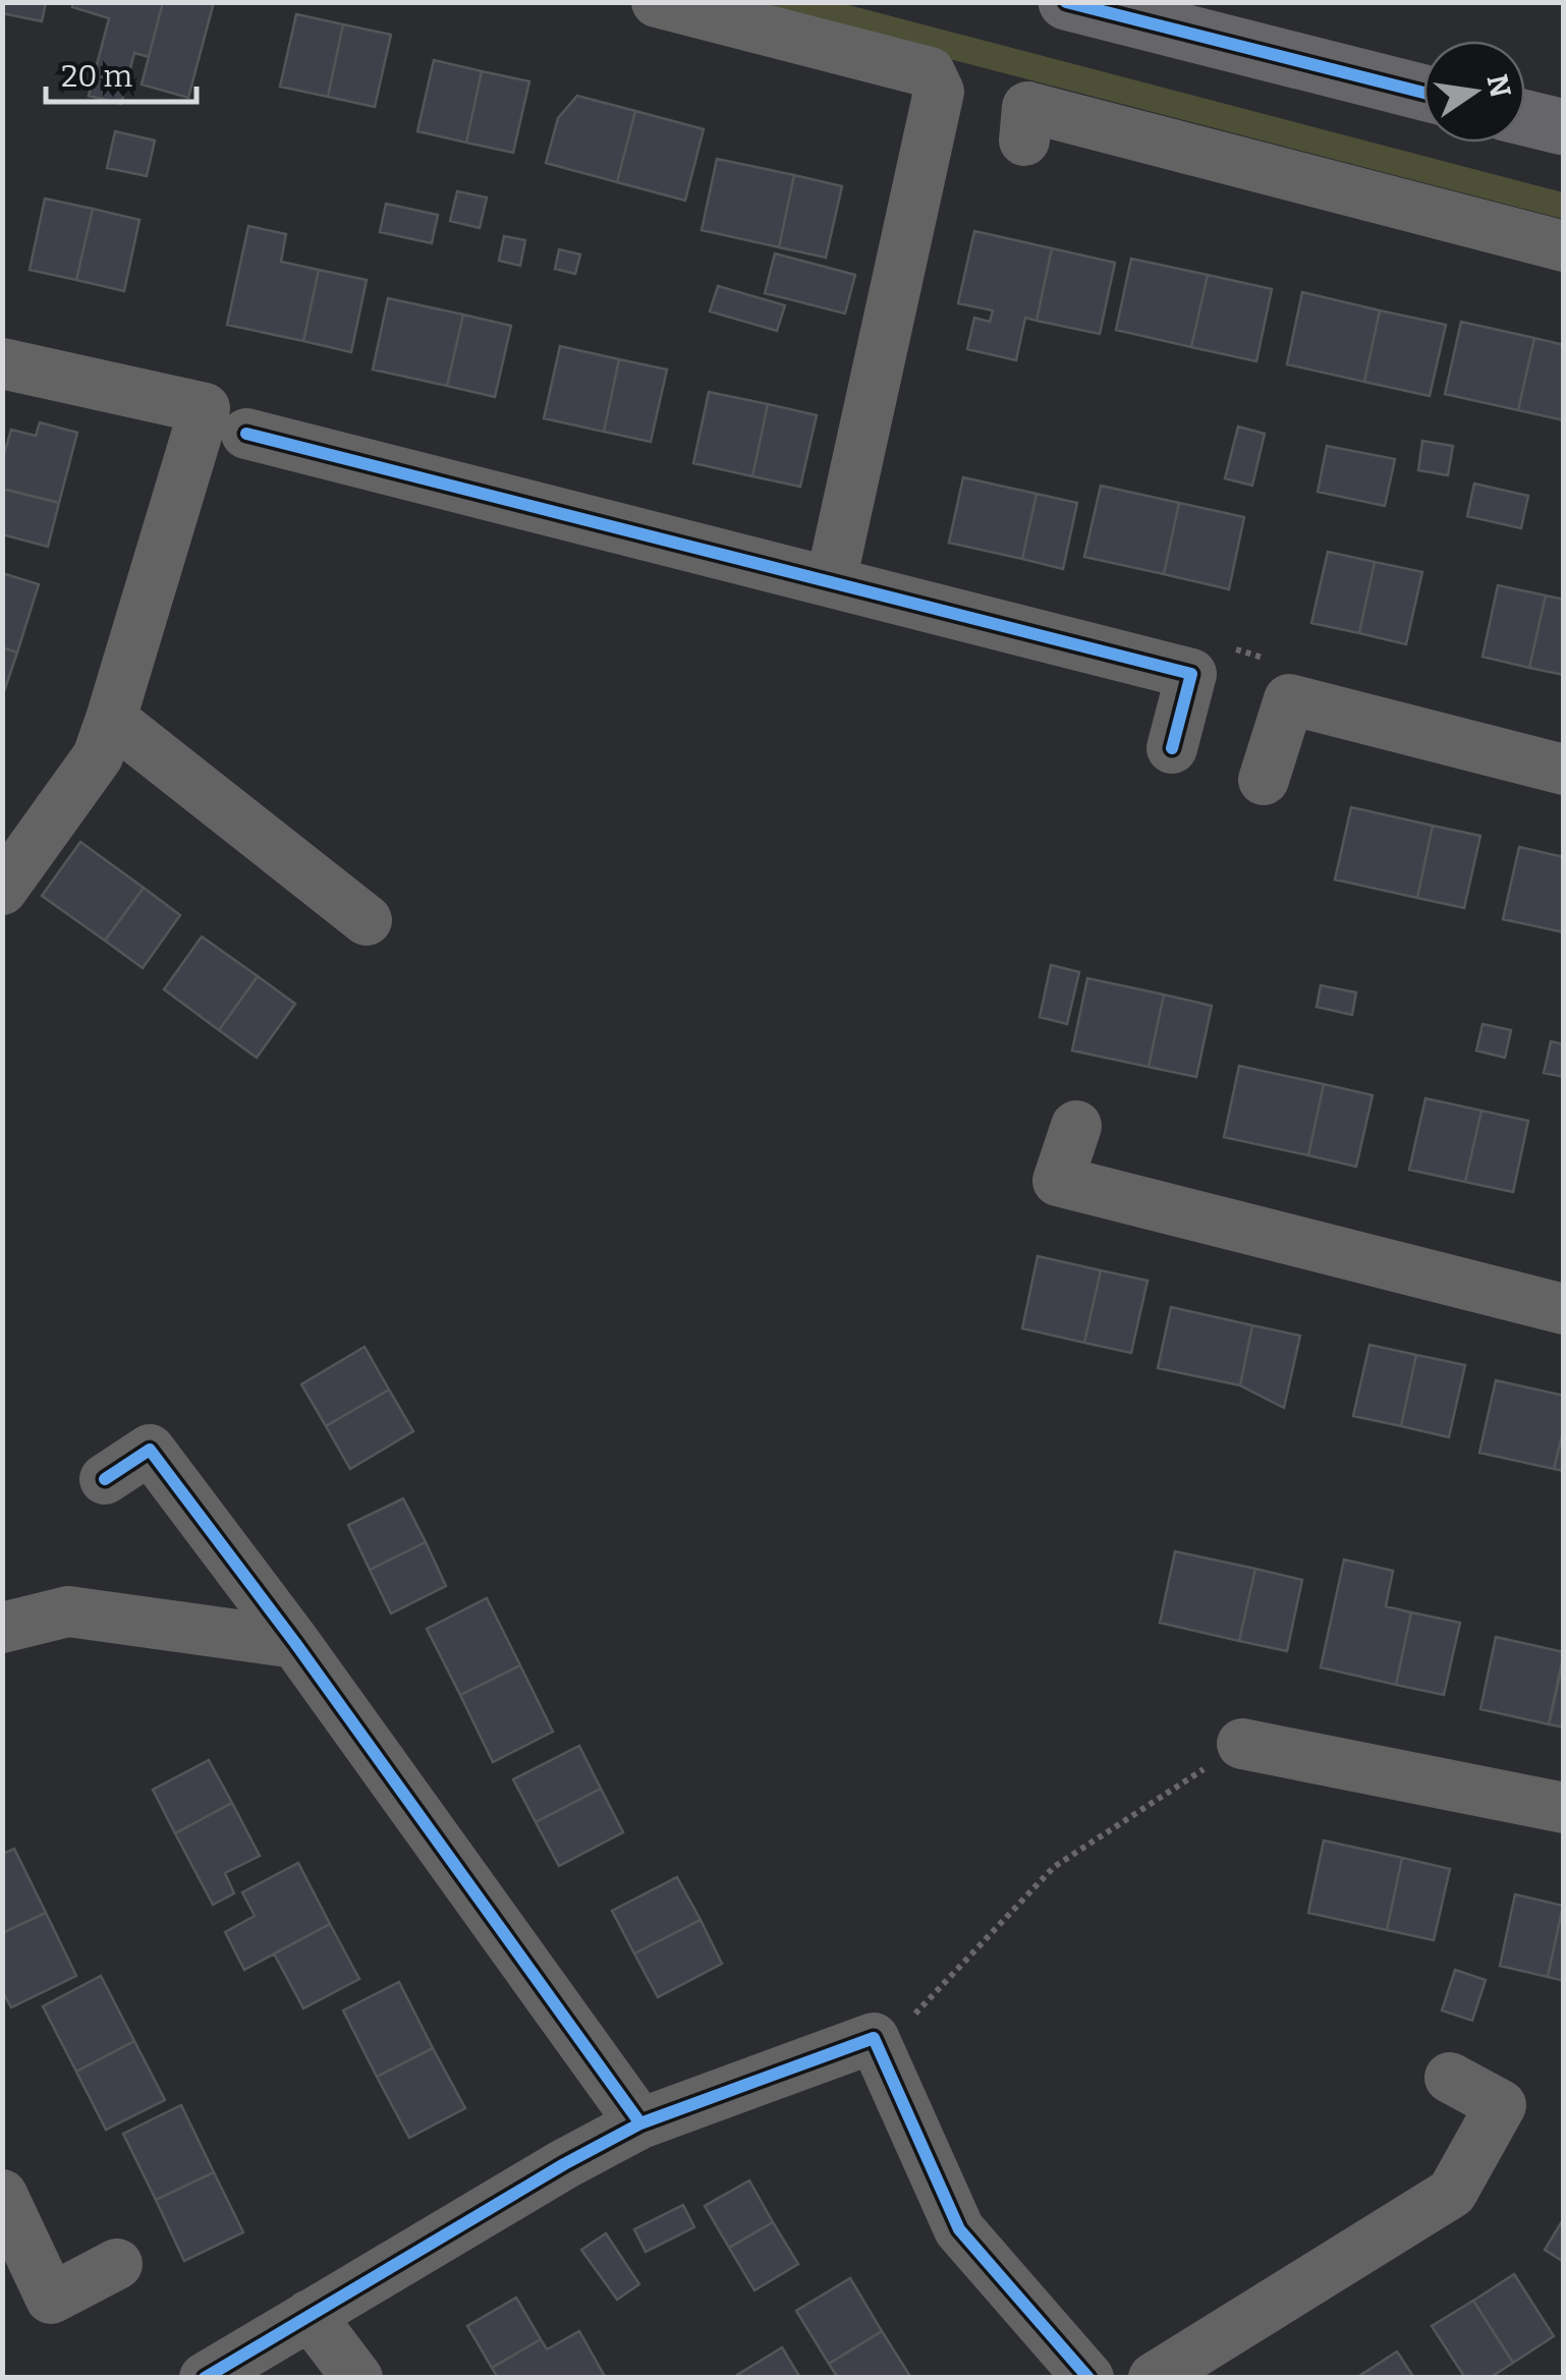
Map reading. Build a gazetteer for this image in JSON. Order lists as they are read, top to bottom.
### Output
{
  "scale_bar": "20 m",
  "north": "right"
}
